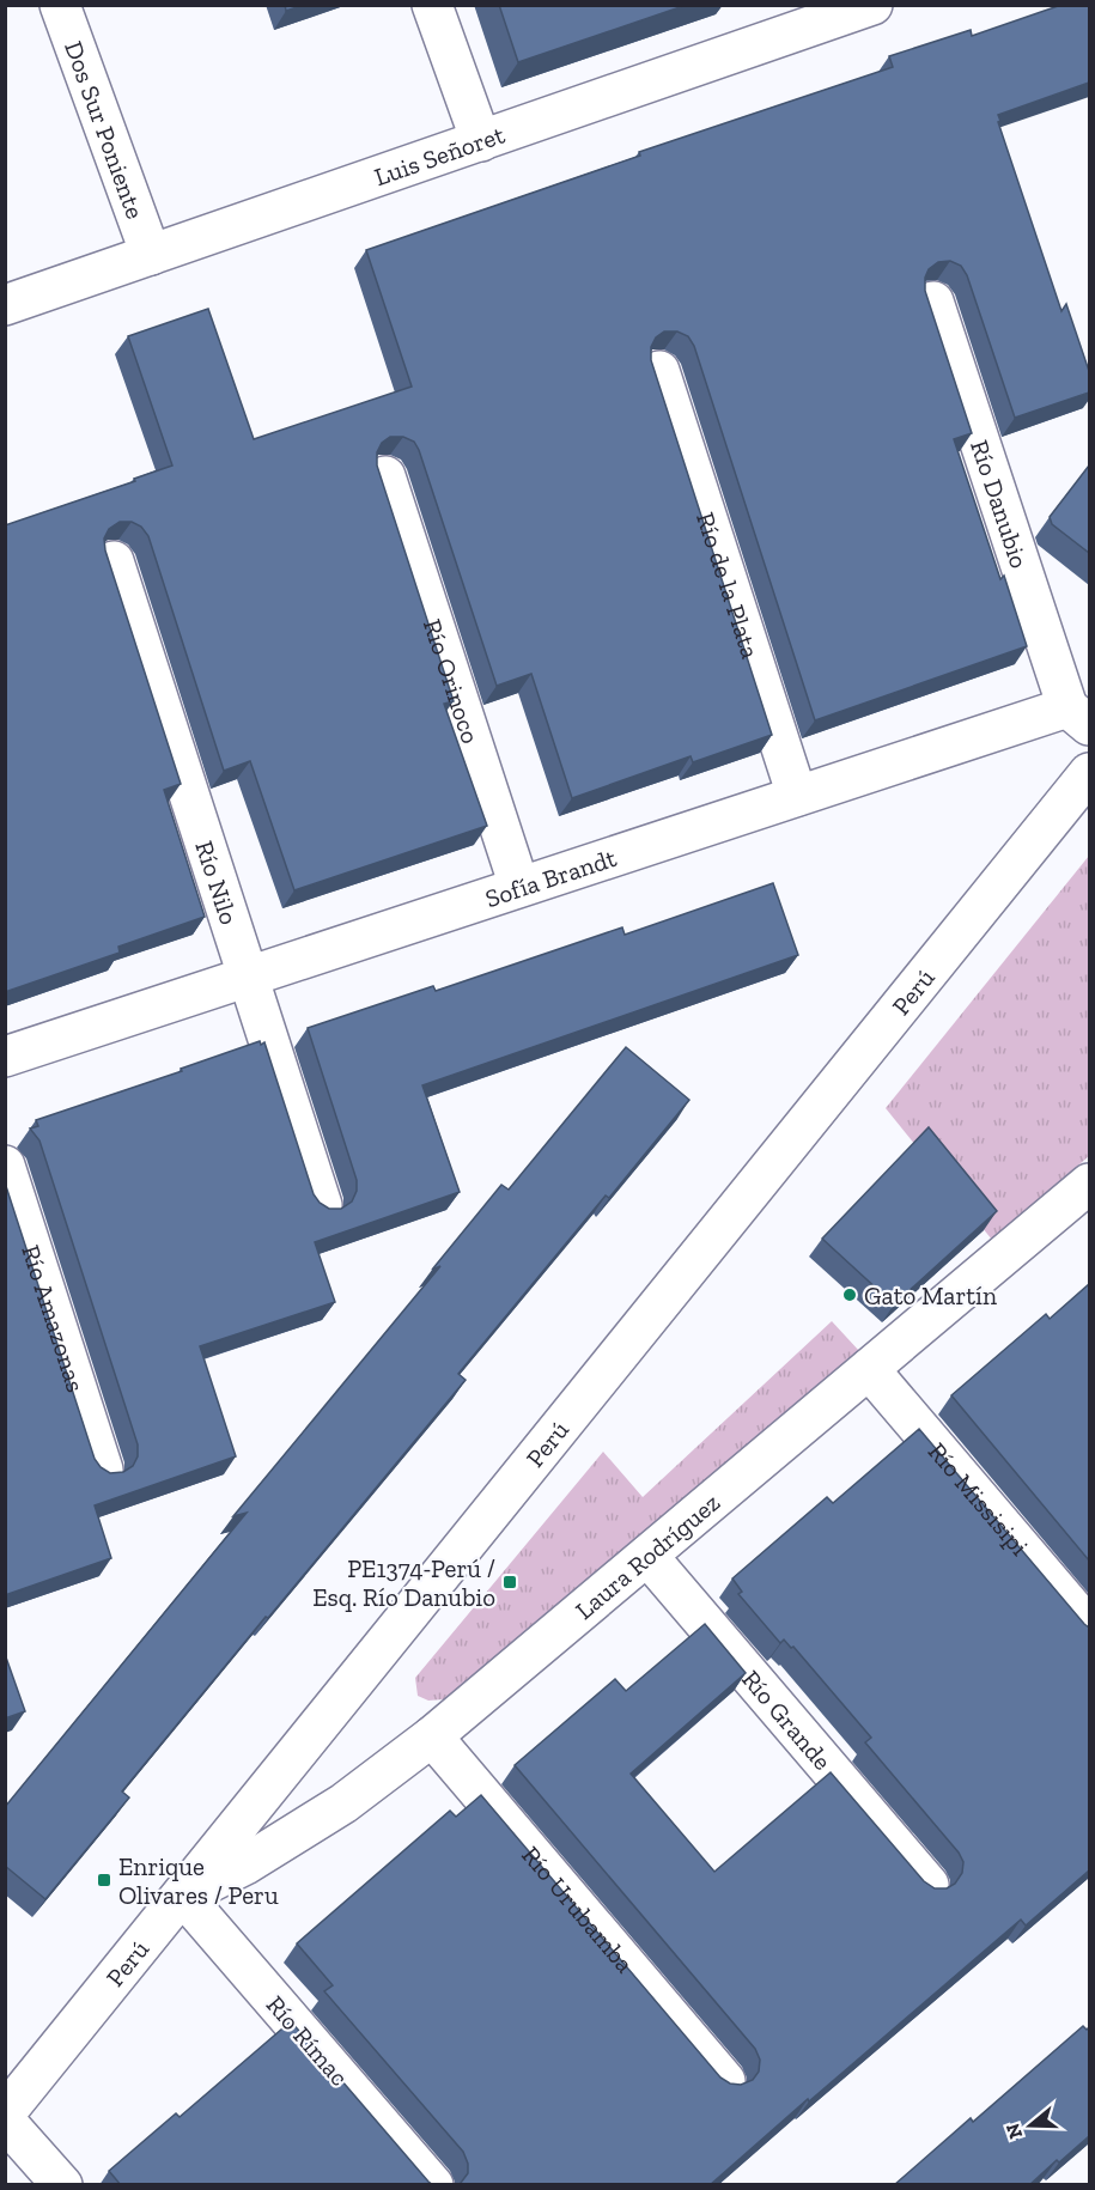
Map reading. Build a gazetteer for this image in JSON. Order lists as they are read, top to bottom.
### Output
{
  "streets": {
    "street": [
      "Dos Sur Poniente",
      "Luis Señoret",
      "Río Danubio",
      "Río de la Plata",
      "Río Orinoco",
      "Sofía Brandt",
      "Río Nilo",
      "Perú",
      "Río Amazonas",
      "Río Missisipi",
      "Laura Rodríguez",
      "Río Grande",
      "Río Urubamba",
      "Río Rímac"
    ]
  },
  "crossings": [
    ["Dos Sur Poniente", "Luis Señoret"],
    ["Río Danubio", "Sofía Brandt"],
    ["Río de la Plata", "Sofía Brandt"],
    ["Río Orinoco", "Sofía Brandt"],
    ["Sofía Brandt", "Río Nilo"],
    ["Perú", "Laura Rodríguez"],
    ["Perú", "Río Rímac"],
    ["Río Missisipi", "Laura Rodríguez"],
    ["Laura Rodríguez", "Río Grande"],
    ["Laura Rodríguez", "Río Urubamba"],
    ["Laura Rodríguez", "Río Rímac"]
  ],
  "places": {
    "other": ["Gato Martín"],
    "transit": ["PE1374-Perú / Esq. Río Danubio", "Enrique Olivares / Peru"]
  },
  "north": "left"
}
